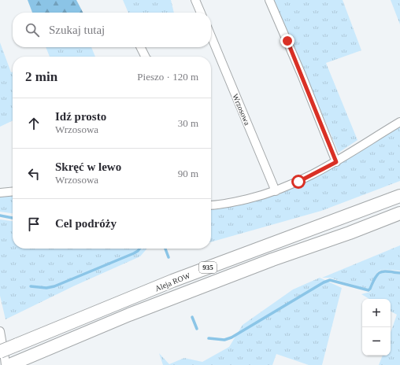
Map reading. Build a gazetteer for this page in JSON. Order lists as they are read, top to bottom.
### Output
{
  "streets": {
    "main road": ["935", "Aleja ROW"],
    "street": ["Wrzosowa"]
  },
  "page": {
    "search": "Szukaj tutaj",
    "heading": ["2 min", "Pieszo · 120 m"],
    "list": [
      ["Idź prosto", "Wrzosowa", "30 m"],
      ["Skręć w lewo", "Wrzosowa", "90 m"],
      "Cel podróży"
    ],
    "map_buttons": ["+", "−"]
  }
}
